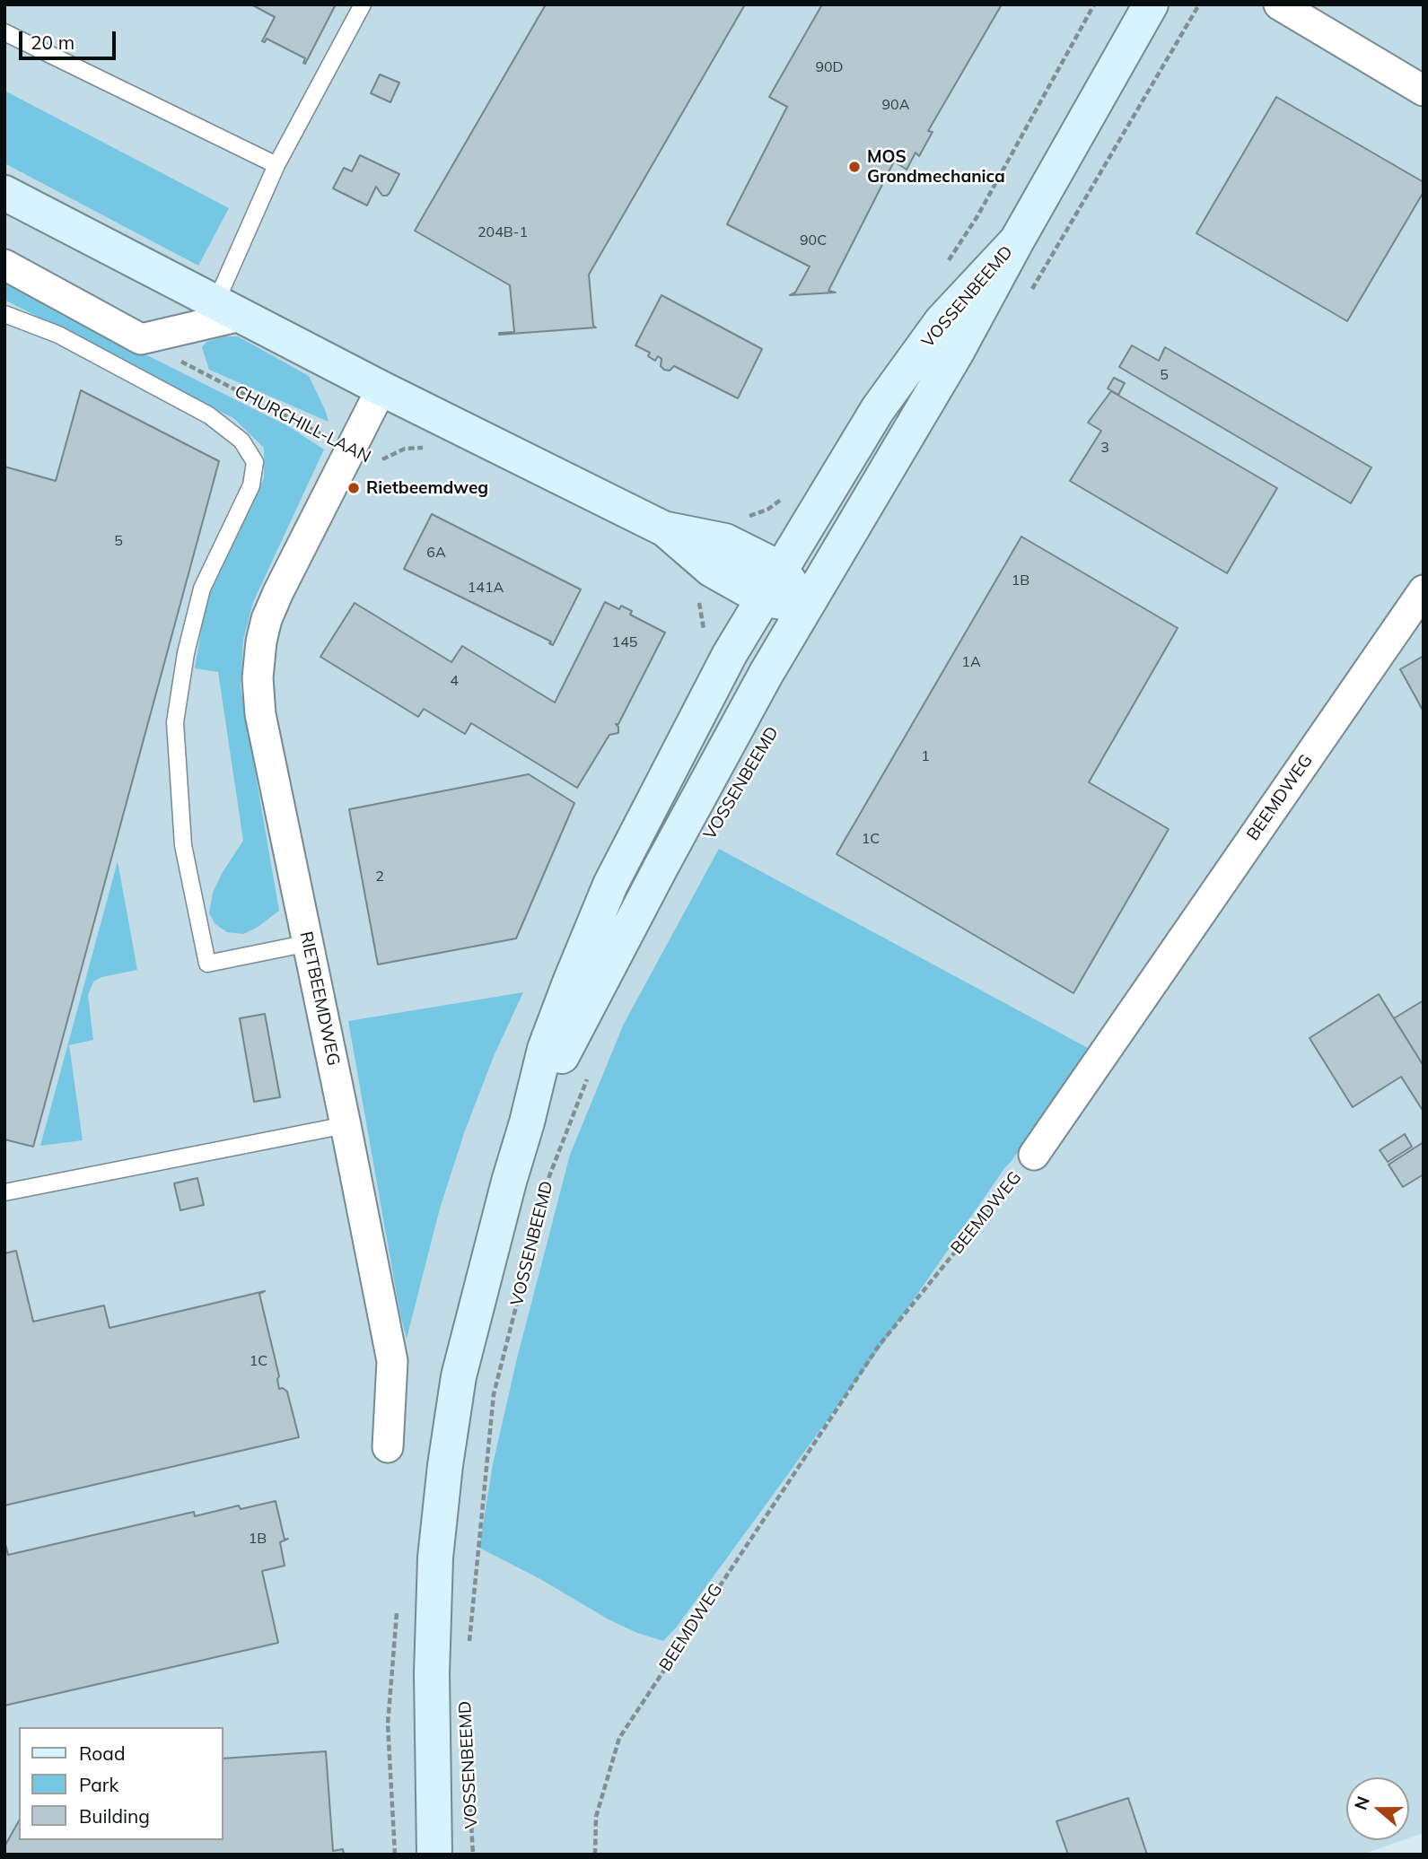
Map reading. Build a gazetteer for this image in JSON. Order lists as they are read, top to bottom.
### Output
{
  "streets": {
    "main road": ["VOSSENBEEMD"],
    "street": ["BEEMDWEG", "RIETBEEMDWEG"],
    "path": ["CHURCHILL-LAAN"]
  },
  "crossings": [
    ["CHURCHILL-LAAN", "RIETBEEMDWEG"]
  ],
  "places": ["MOS Grondmechanica", "Rietbeemdweg"],
  "house_numbers": [
    "90D",
    "90A",
    "204B-1",
    "90C",
    "5",
    "3",
    "5",
    "6A",
    "1B",
    "141A",
    "145",
    "1A",
    "4",
    "1",
    "1C",
    "2",
    "1C",
    "1B"
  ],
  "legend": ["Road", "Park", "Building"],
  "scale_bar": "20 m",
  "north": "left"
}
